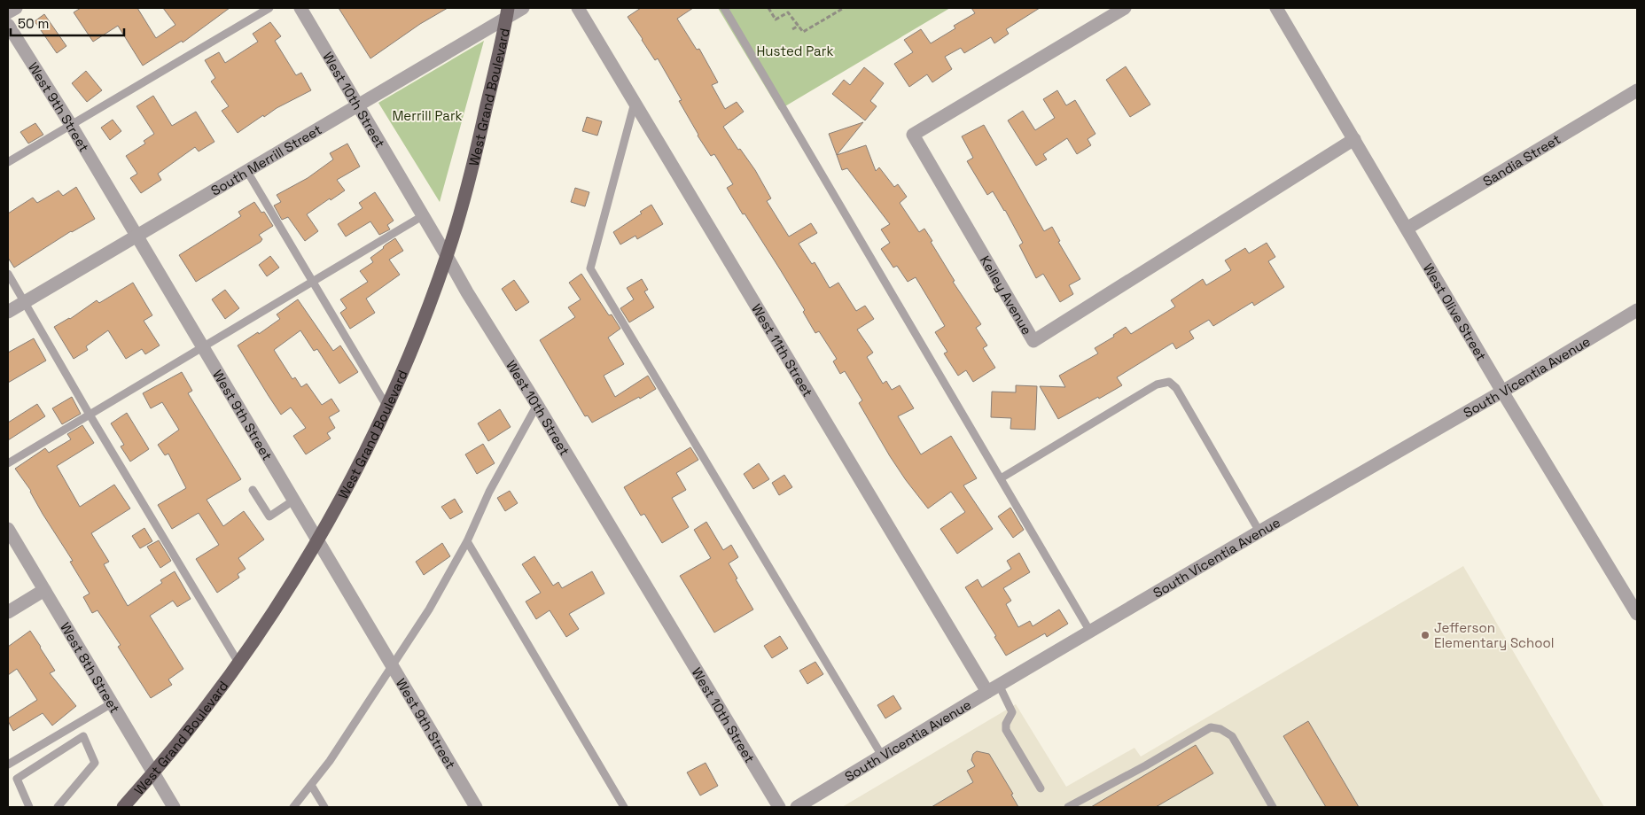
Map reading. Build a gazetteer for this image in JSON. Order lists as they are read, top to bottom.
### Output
{
  "streets": {
    "main road": ["West Grand Boulevard"],
    "street": [
      "West 10th Street",
      "West 9th Street",
      "South Merrill Street",
      "Sandia Street",
      "Kelley Avenue",
      "West Olive Street",
      "West 11th Street",
      "South Vicentia Avenue",
      "West 8th Street"
    ]
  },
  "crossings": [
    ["West Grand Boulevard", "West 10th Street"],
    ["West Grand Boulevard", "West 9th Street"],
    ["West Grand Boulevard", "South Merrill Street"],
    ["West Grand Boulevard", "West 8th Street"],
    ["West 10th Street", "South Merrill Street"],
    ["West 9th Street", "South Merrill Street"],
    ["Sandia Street", "West Olive Street"],
    ["Kelley Avenue", "West Olive Street"],
    ["West Olive Street", "South Vicentia Avenue"],
    ["West 11th Street", "South Vicentia Avenue"]
  ],
  "parks": ["Husted Park", "Merrill Park"],
  "places": ["Jefferson Elementary School"],
  "scale_bar": "50 m"
}
